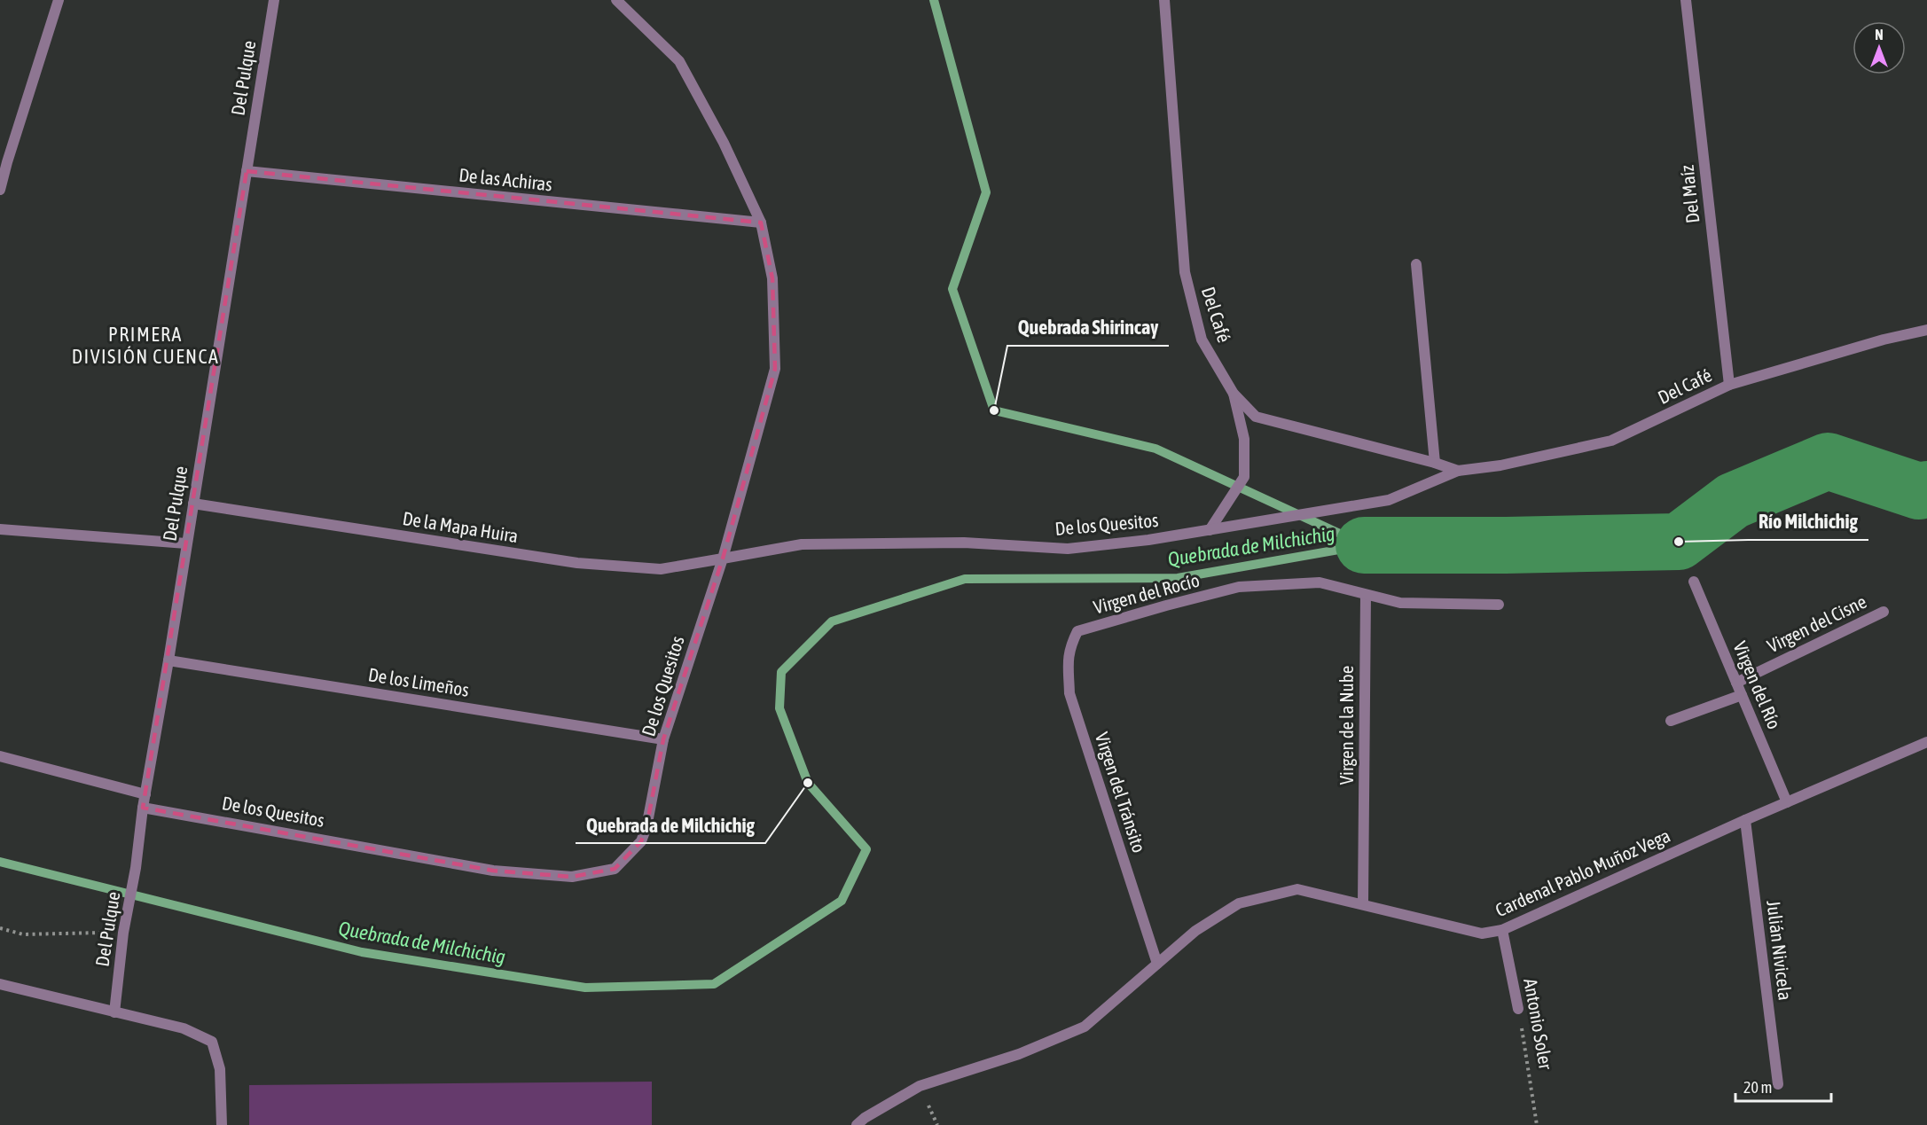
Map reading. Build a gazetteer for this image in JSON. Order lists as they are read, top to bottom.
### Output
{
  "streets": {
    "street": [
      "Del Pulque",
      "De las Achiras",
      "Del Maíz",
      "Del Café",
      "De los Quesitos",
      "De la Mapa Huira",
      "Virgen del Rocío",
      "Virgen del Cisne",
      "De los Limeños",
      "Virgen del Río",
      "Virgen de la Nube",
      "Virgen del Tránsito",
      "Cardenal Pablo Muñoz Vega",
      "Julián Nivicela",
      "Antonio Soler"
    ]
  },
  "crossings": [
    ["Del Pulque", "De las Achiras"],
    ["Del Pulque", "De los Quesitos"],
    ["Del Pulque", "De la Mapa Huira"],
    ["Del Pulque", "De los Limeños"],
    ["Del Maíz", "Del Café"],
    ["Del Café", "De los Quesitos"],
    ["De los Quesitos", "De la Mapa Huira"],
    ["De los Quesitos", "De los Limeños"],
    ["Virgen del Rocío", "Virgen de la Nube"],
    ["Virgen del Rocío", "Virgen del Tránsito"],
    ["Virgen del Cisne", "Virgen del Río"],
    ["Virgen del Río", "Cardenal Pablo Muñoz Vega"],
    ["Virgen de la Nube", "Cardenal Pablo Muñoz Vega"],
    ["Virgen del Tránsito", "Cardenal Pablo Muñoz Vega"],
    ["Cardenal Pablo Muñoz Vega", "Julián Nivicela"],
    ["Cardenal Pablo Muñoz Vega", "Antonio Soler"]
  ],
  "districts": ["PRIMERA DIVISIÓN CUENCA"],
  "water": ["Quebrada de Milchichig"],
  "places": ["Quebrada Shirincay", "Río Milchichig", "Quebrada de Milchichig"],
  "scale_bar": "20 m",
  "north": "top"
}
